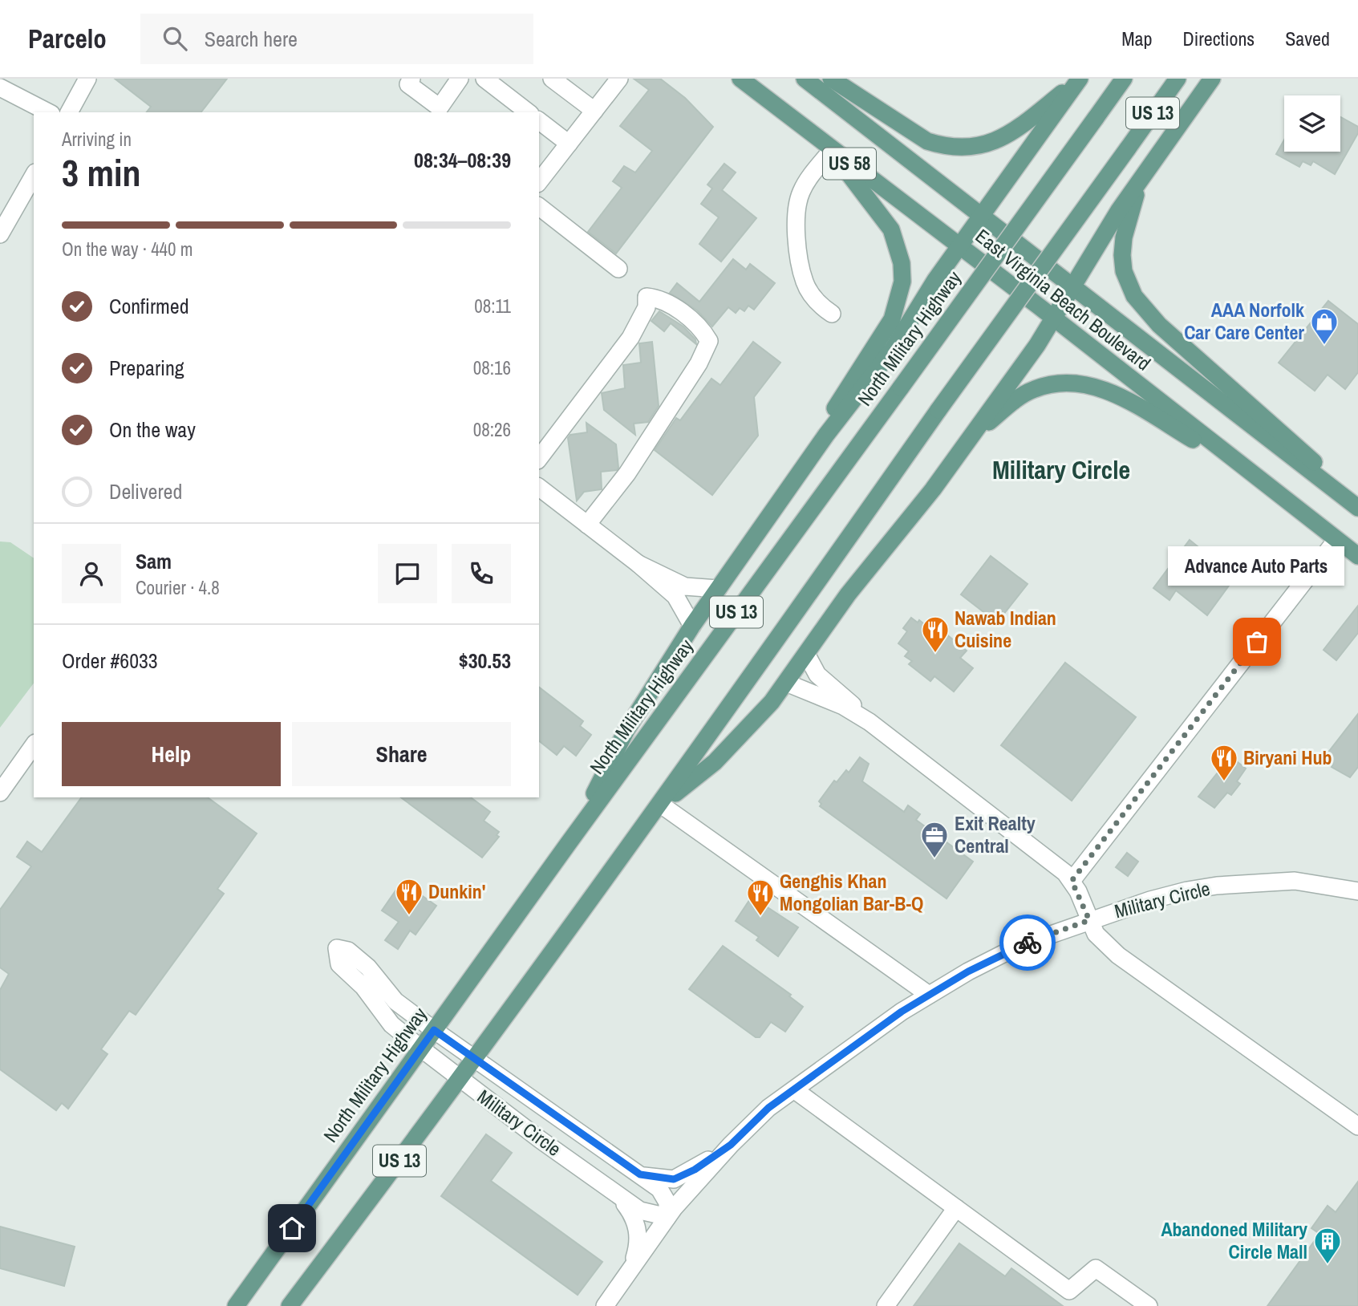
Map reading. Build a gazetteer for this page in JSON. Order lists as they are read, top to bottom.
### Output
{
  "streets": {
    "main road": [
      "US 13",
      "US 58",
      "East Virginia Beach Boulevard",
      "North Military Highway"
    ],
    "street": ["Military Circle"]
  },
  "crossings": [
    ["US 13", "Military Circle"],
    ["North Military Highway", "Military Circle"]
  ],
  "districts": ["Military Circle"],
  "places": {
    "shop": ["AAA Norfolk Car Care Center"],
    "other": ["Advance Auto Parts"],
    "restaurant": [
      "Nawab Indian Cuisine",
      "Biryani Hub",
      "Dunkin'",
      "Genghis Khan Mongolian Bar-B-Q"
    ],
    "office": ["Exit Realty Central"],
    "building": ["Abandoned Military Circle Mall"]
  },
  "page": {
    "header": "Parcelo",
    "search": "Search here",
    "nav": ["Map", "Directions", "Saved"],
    "heading": ["3 min", "Arriving in", "08:34–08:39"],
    "panel": [
      "Sam",
      "Courier · 4.8",
      "Order #6033",
      "$30.53"
    ],
    "bar": "On the way · 440 m",
    "list": [
      ["Confirmed", "08:11"],
      ["Preparing", "08:16"],
      ["On the way", "08:26"],
      "Delivered"
    ],
    "bubble": "Advance Auto Parts",
    "buttons": ["Help", "Share"]
  }
}
